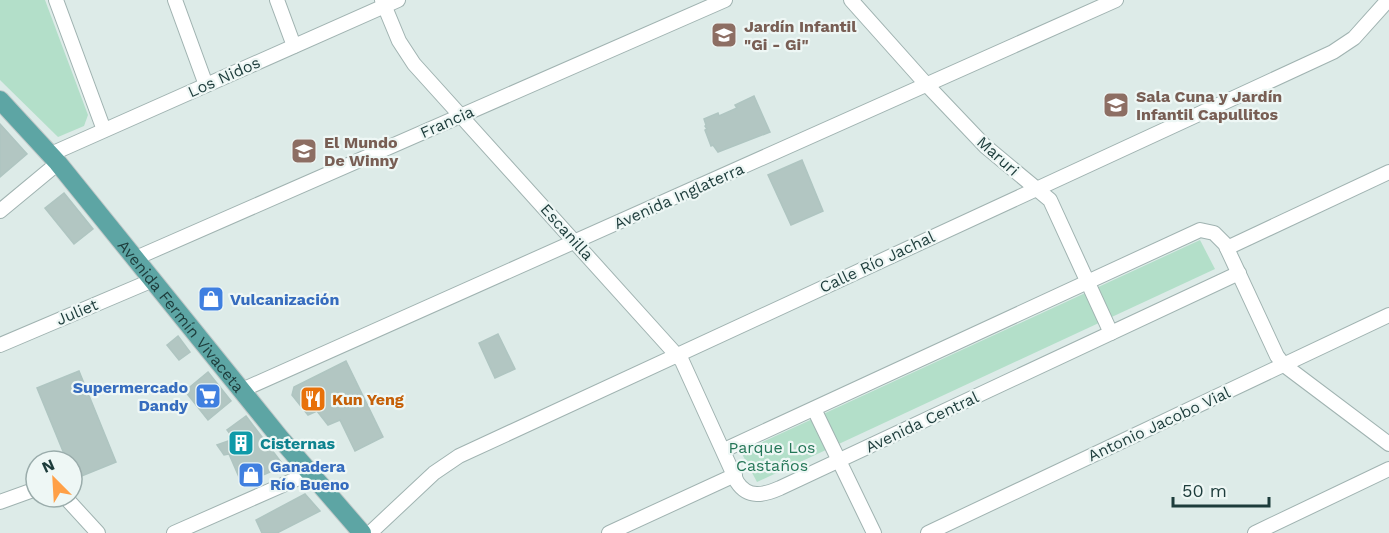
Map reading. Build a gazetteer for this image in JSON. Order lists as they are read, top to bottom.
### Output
{
  "streets": {
    "main road": ["Avenida Fermín Vivaceta"],
    "street": [
      "Los Nidos",
      "Francia",
      "Maruri",
      "Avenida Inglaterra",
      "Escanilla",
      "Calle Río Jachal",
      "Juliet",
      "Avenida Central",
      "Antonio Jacobo Vial"
    ]
  },
  "crossings": [
    ["Los Nidos", "Escanilla"],
    ["Los Nidos", "Avenida Fermín Vivaceta"],
    ["Francia", "Escanilla"],
    ["Francia", "Avenida Fermín Vivaceta"],
    ["Maruri", "Avenida Inglaterra"],
    ["Maruri", "Calle Río Jachal"],
    ["Maruri", "Avenida Central"],
    ["Avenida Inglaterra", "Escanilla"],
    ["Avenida Inglaterra", "Avenida Fermín Vivaceta"],
    ["Escanilla", "Calle Río Jachal"],
    ["Escanilla", "Avenida Central"],
    ["Juliet", "Avenida Fermín Vivaceta"]
  ],
  "parks": ["Parque Los Castaños"],
  "places": {
    "school or university": ["Jardín Infantil \"Gi - Gi\"", "Sala Cuna y Jardín Infantil Capullitos", "El Mundo De Winny"],
    "shop": ["Vulcanización", "Ganadera Río Bueno"],
    "supermarket": ["Supermercado Dandy"],
    "restaurant": ["Kun Yeng"],
    "building": ["Cisternas"]
  },
  "scale_bar": "50 m",
  "north": "top left"
}
